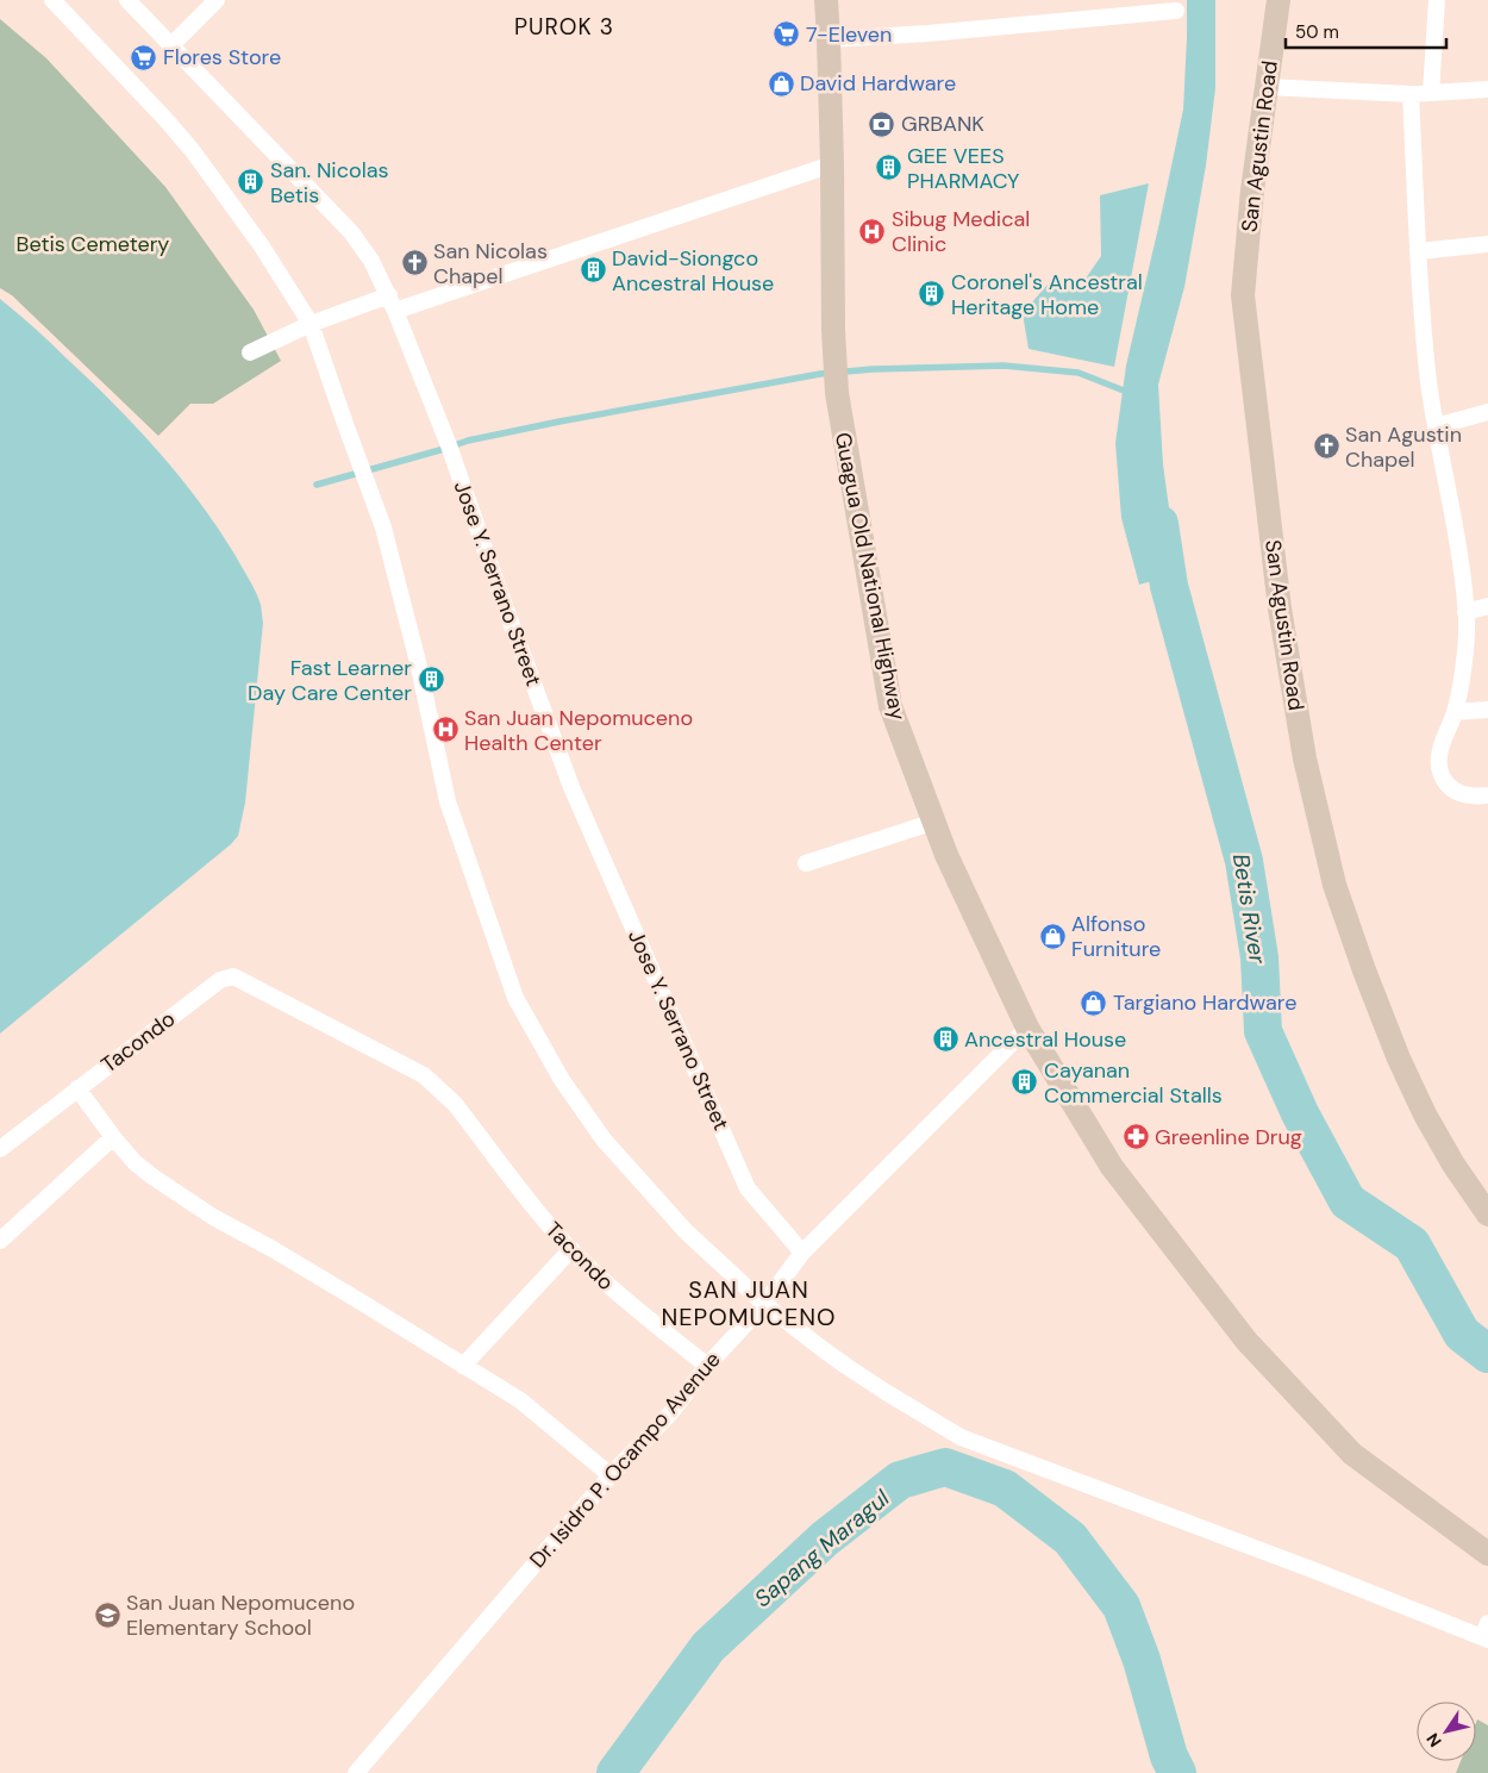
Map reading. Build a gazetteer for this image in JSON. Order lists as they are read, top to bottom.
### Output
{
  "streets": {
    "main road": ["San Agustin Road", "Guagua Old National Highway"],
    "street": ["Jose Y. Serrano Street", "Tacondo", "Dr. Isidro P. Ocampo Avenue"]
  },
  "crossings": [
    ["Guagua Old National Highway", "Dr. Isidro P. Ocampo Avenue"],
    ["Jose Y. Serrano Street", "Dr. Isidro P. Ocampo Avenue"],
    ["Tacondo", "Dr. Isidro P. Ocampo Avenue"]
  ],
  "districts": ["PUROK 3", "SAN JUAN NEPOMUCENO"],
  "water": ["Betis River", "Sapang Maragul"],
  "parks": ["Betis Cemetery"],
  "places": {
    "supermarket": ["7-Eleven", "Flores Store"],
    "shop": ["David Hardware", "Alfonso Furniture", "Targiano Hardware"],
    "bank": ["GRBANK"],
    "building": [
      "GEE VEES PHARMACY",
      "San. Nicolas Betis",
      "David-Siongco Ancestral House",
      "Coronel's Ancestral Heritage Home",
      "Fast Learner Day Care Center",
      "Ancestral House",
      "Cayanan Commercial Stalls"
    ],
    "hospital": ["Sibug Medical Clinic", "San Juan Nepomuceno Health Center"],
    "church": ["San Nicolas Chapel", "San Agustin Chapel"],
    "pharmacy": ["Greenline Drug"],
    "school or university": ["San Juan Nepomuceno Elementary School"]
  },
  "scale_bar": "50 m",
  "north": "bottom left"
}
